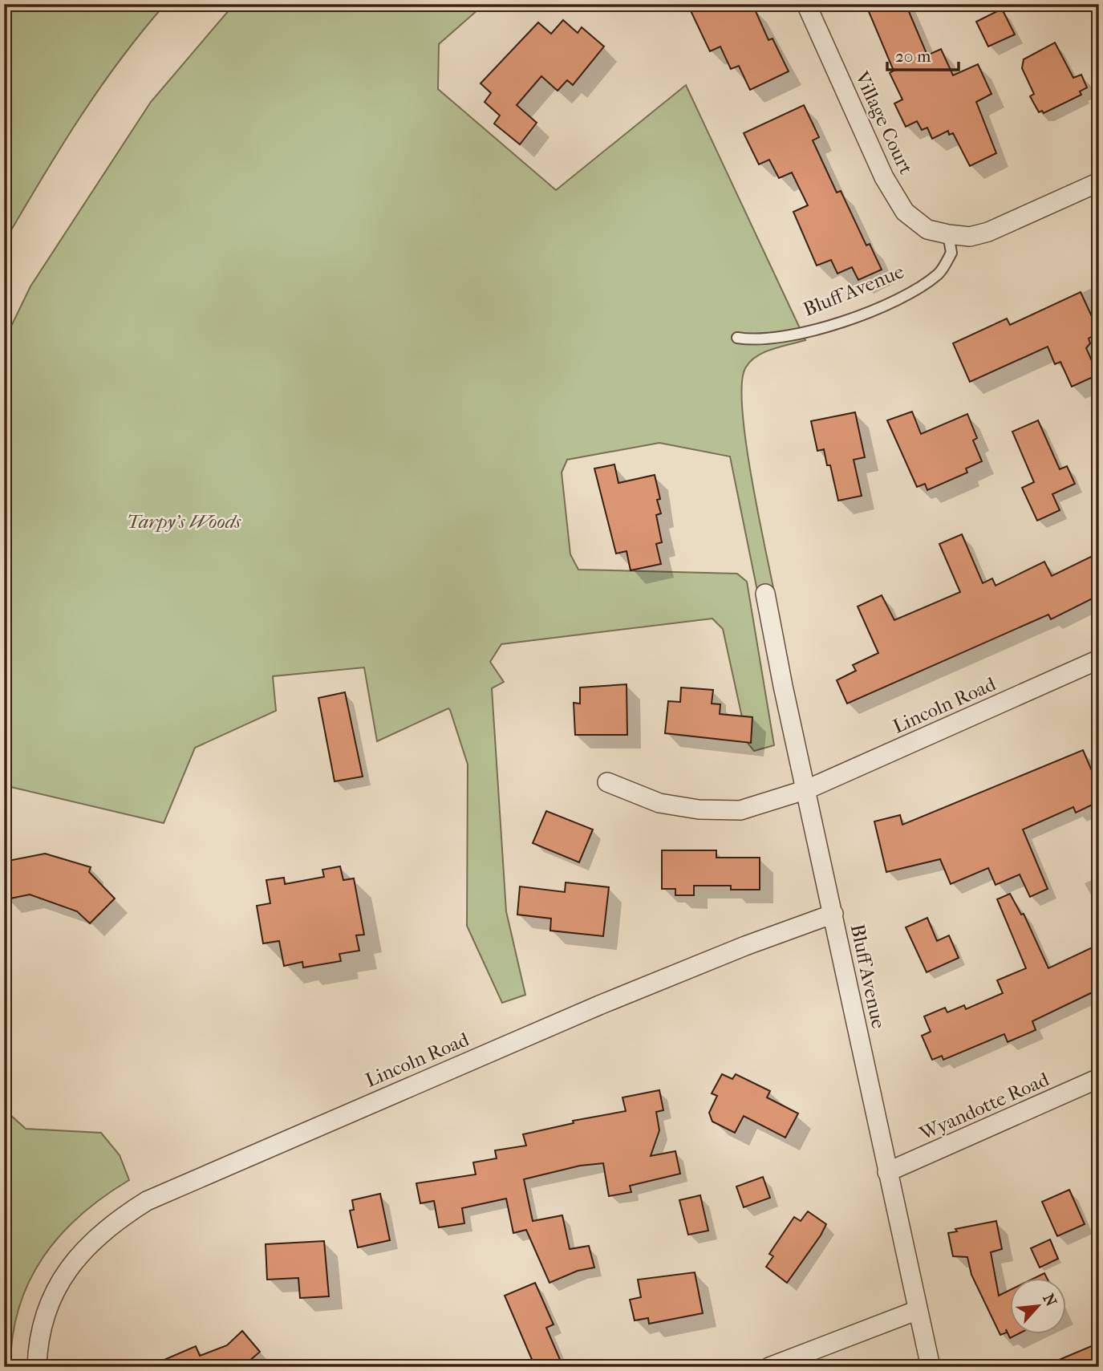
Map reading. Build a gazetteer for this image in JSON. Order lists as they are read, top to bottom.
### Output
{
  "streets": {
    "street": [
      "Village Court",
      "Bluff Avenue",
      "Lincoln Road",
      "Wyandotte Road"
    ]
  },
  "crossings": [
    ["Village Court", "Bluff Avenue"],
    ["Bluff Avenue", "Lincoln Road"],
    ["Bluff Avenue", "Wyandotte Road"]
  ],
  "parks": ["Tarpy's Woods"],
  "scale_bar": "20 m",
  "north": "top right"
}
